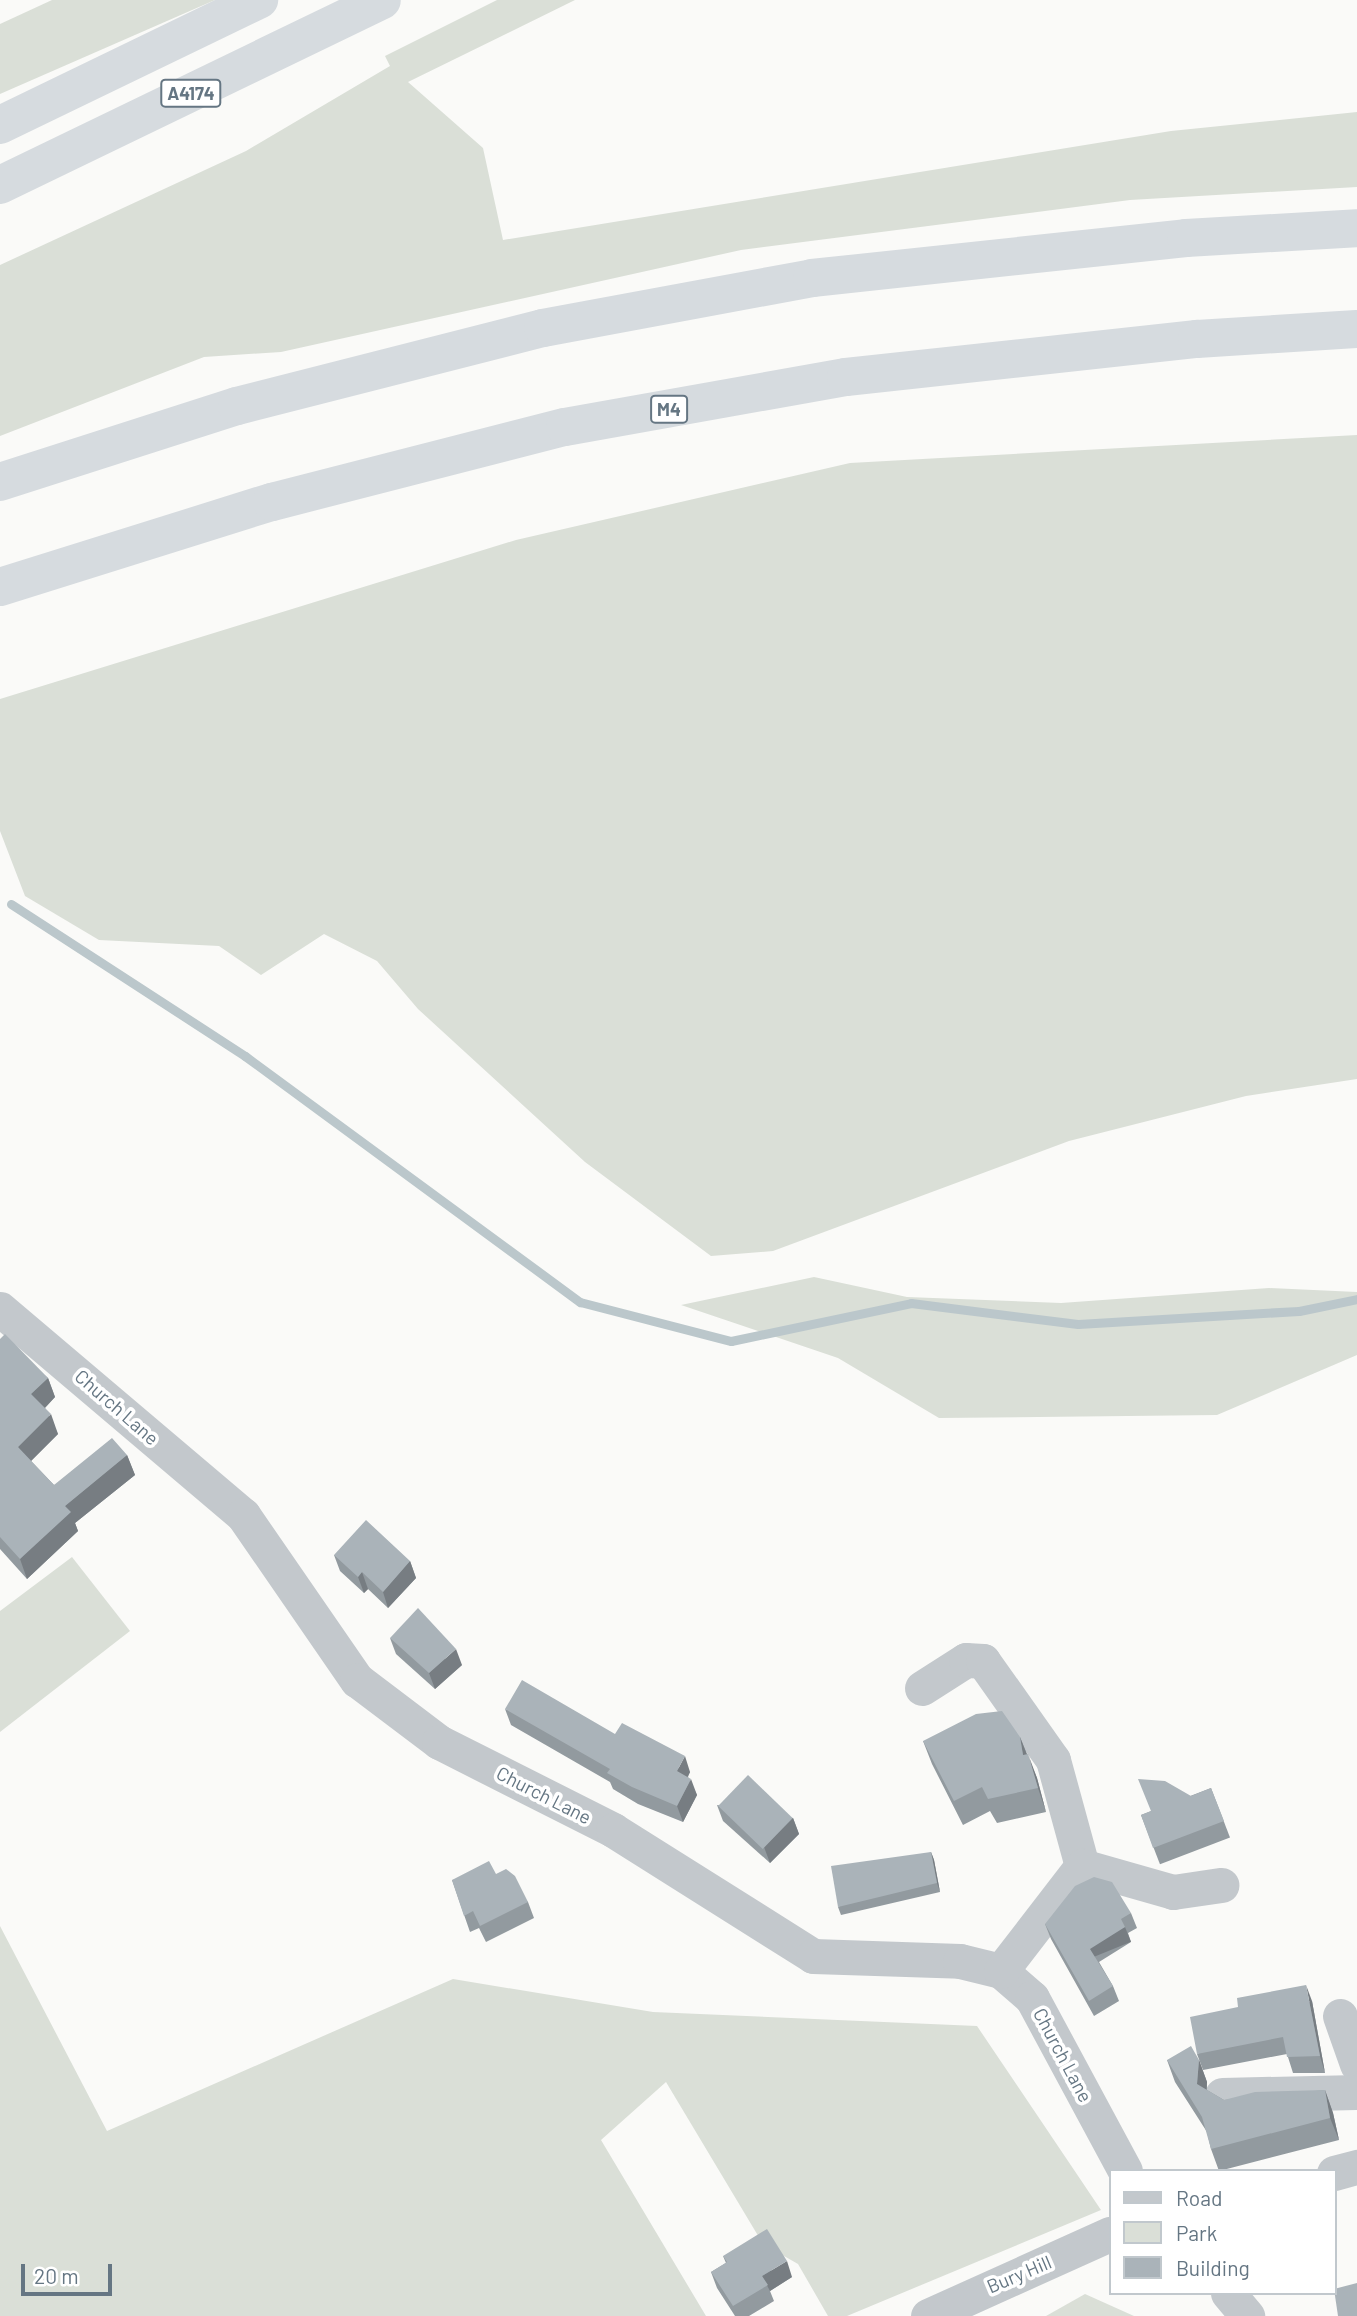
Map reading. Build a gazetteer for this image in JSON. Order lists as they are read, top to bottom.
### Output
{
  "streets": {
    "highway": ["A4174", "M4"],
    "street": ["Church Lane", "Bury Hill"]
  },
  "legend": ["Road", "Park", "Building"],
  "scale_bar": "20 m"
}
